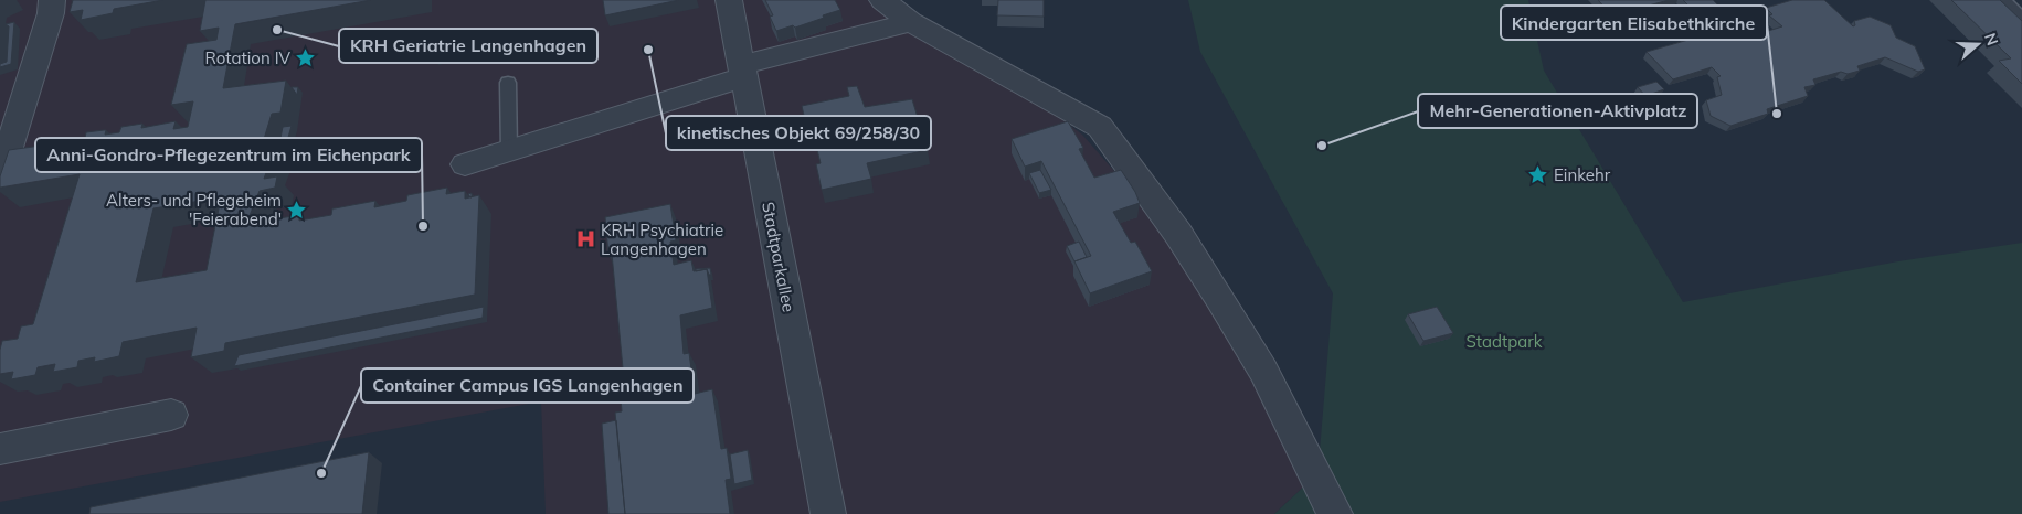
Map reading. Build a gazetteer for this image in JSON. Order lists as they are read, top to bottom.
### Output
{
  "streets": {
    "street": ["Stadtparkallee"]
  },
  "parks": ["Stadtpark"],
  "places": {
    "other": [
      "KRH Geriatrie Langenhagen",
      "kinetisches Objekt 69/258/30",
      "Kindergarten Elisabethkirche",
      "Mehr-Generationen-Aktivplatz",
      "Anni-Gondro-Pflegezentrum im Eichenpark",
      "Container Campus IGS Langenhagen"
    ],
    "place": ["Rotation IV", "Einkehr", "Alters- und Pflegeheim 'Feierabend'"],
    "hospital": ["KRH Psychiatrie Langenhagen"]
  },
  "north": "right"
}
